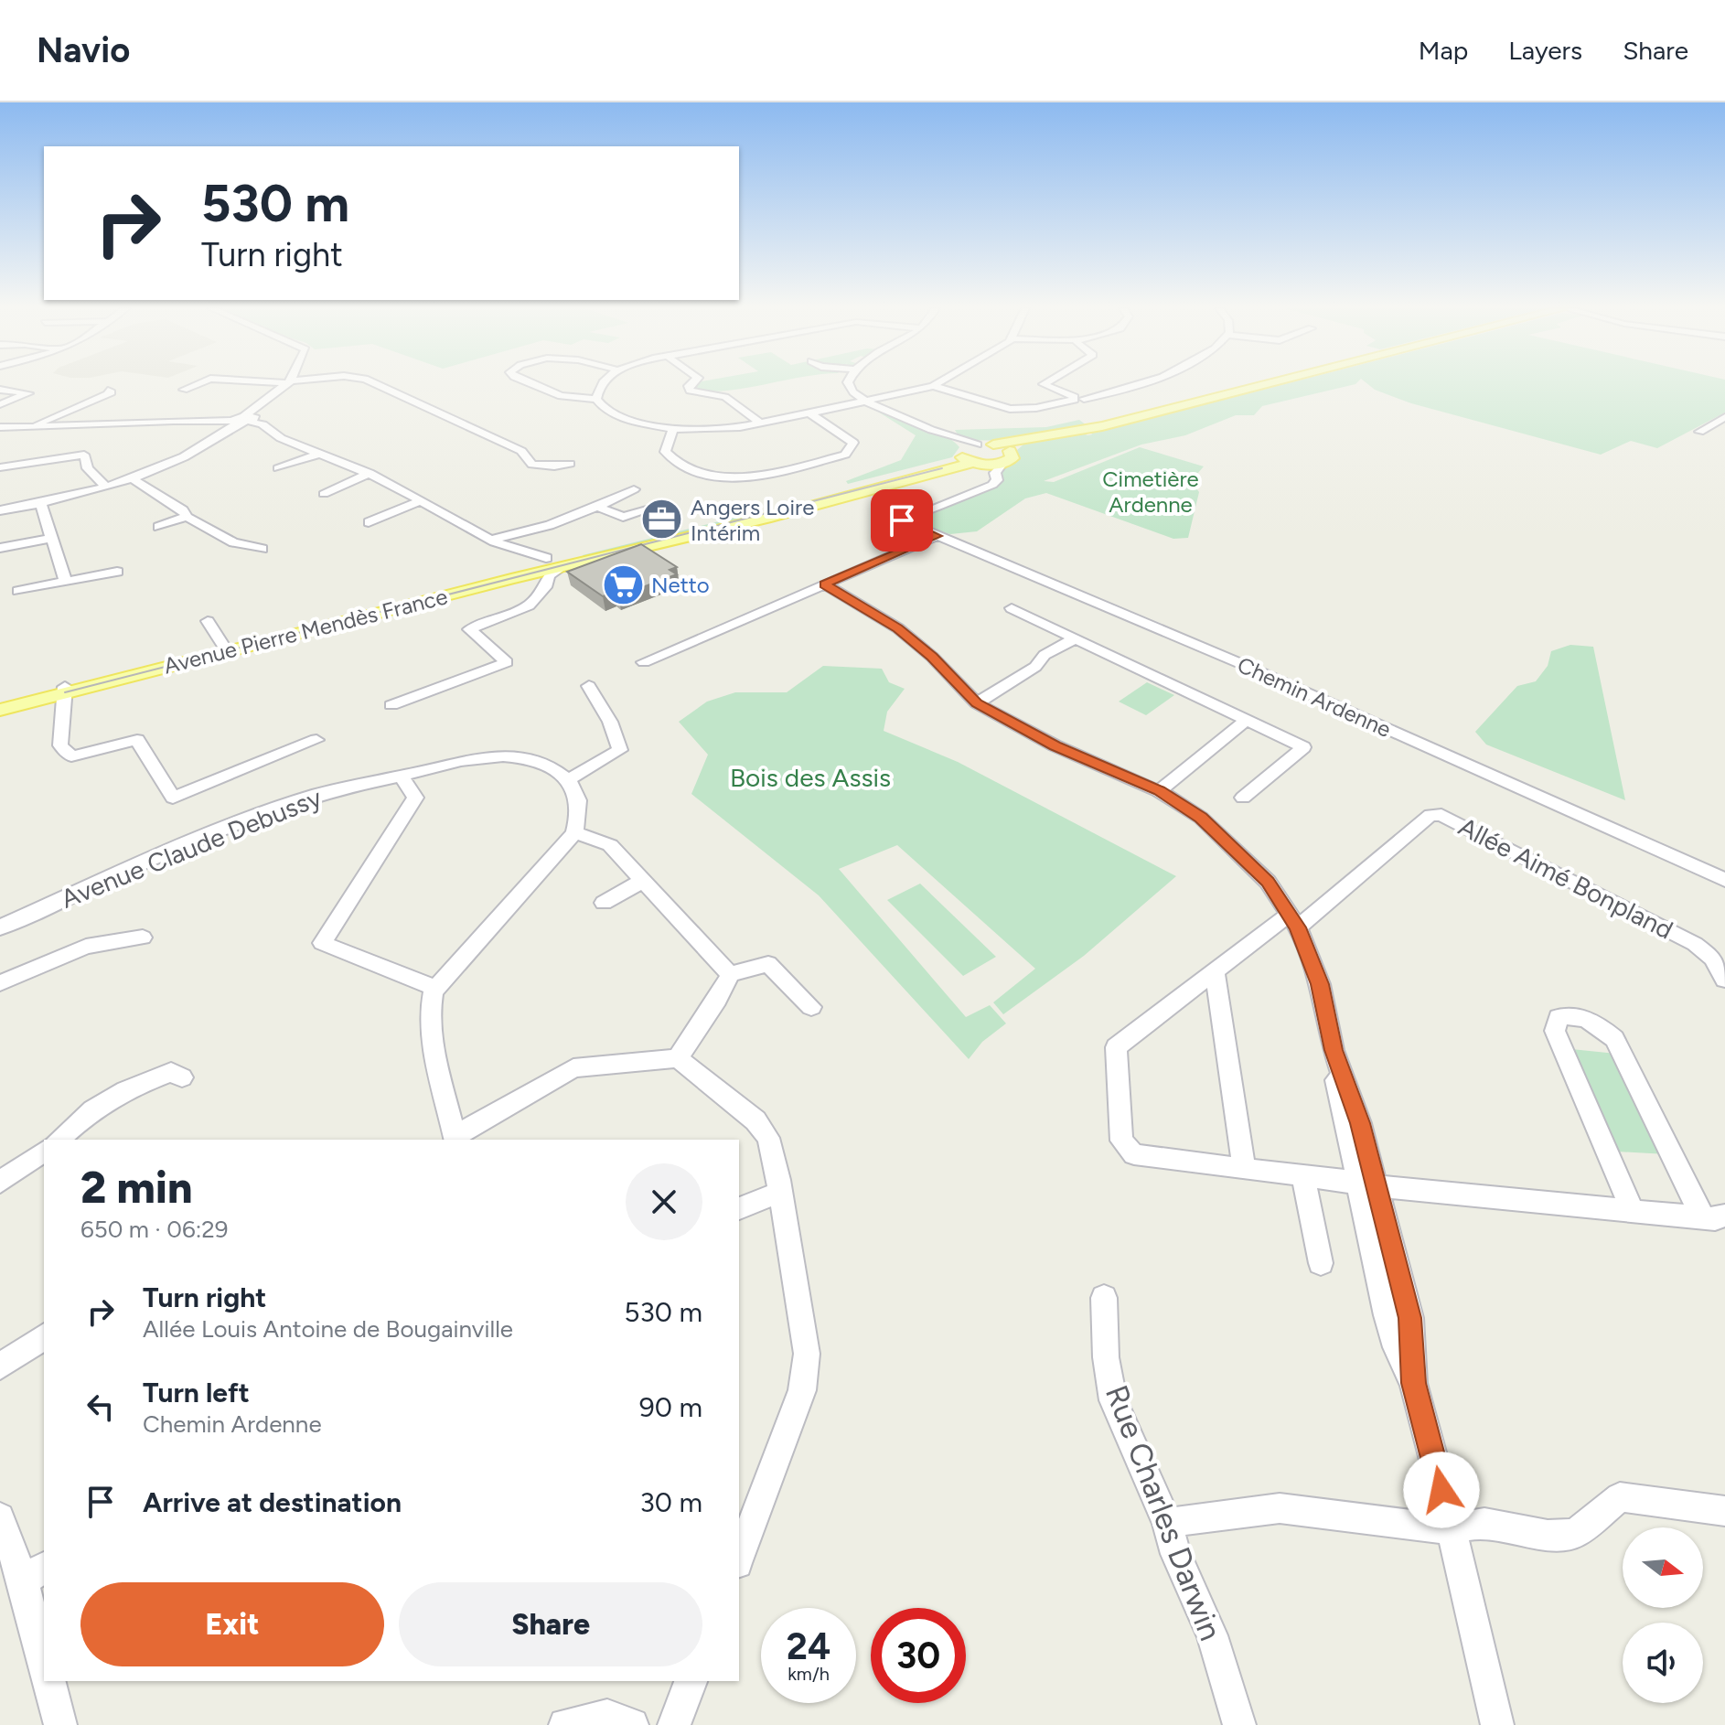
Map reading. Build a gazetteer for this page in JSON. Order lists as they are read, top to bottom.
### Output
{
  "streets": {
    "main road": ["Avenue Pierre Mendès France"],
    "street": [
      "Chemin Ardenne",
      "Avenue Claude Debussy",
      "Allée Aimé Bonpland",
      "Rue Charles Darwin"
    ]
  },
  "crossings": [
    ["Avenue Pierre Mendès France", "Chemin Ardenne"]
  ],
  "parks": ["Cimetière Ardenne", "Bois des Assis"],
  "places": {
    "office": ["Angers Loire Intérim"],
    "supermarket": ["Netto"]
  },
  "north": "right",
  "page": {
    "header": "Navio",
    "nav": ["Map", "Layers", "Share"],
    "turn": ["530 m", "Turn right"],
    "heading": ["2 min", "650 m · 06:29"],
    "list": [
      {
        "name": "Turn right",
        "note": "Allée Louis Antoine de Bougainville",
        "value": "530 m"
      },
      {
        "name": "Turn left",
        "note": "Chemin Ardenne",
        "value": "90 m"
      },
      {
        "name": "Arrive at destination",
        "value": "30 m"
      }
    ],
    "buttons": ["Exit", "Share"],
    "speed": "24 km/h",
    "limit": "30"
  }
}
